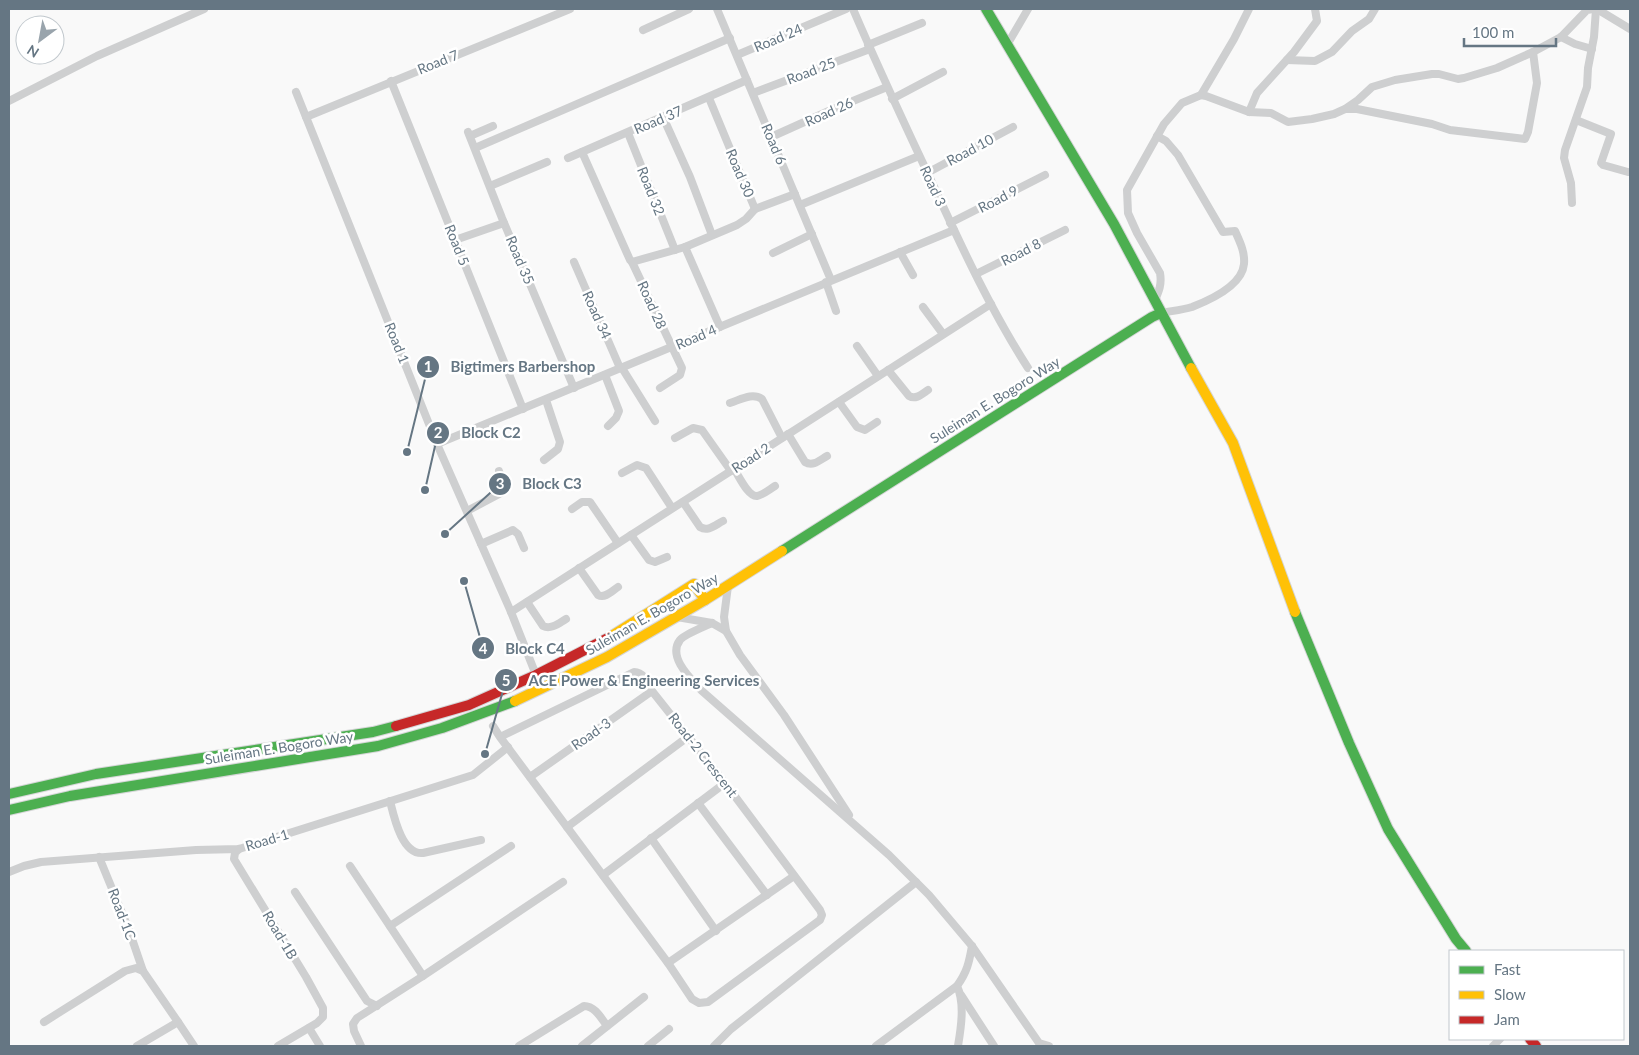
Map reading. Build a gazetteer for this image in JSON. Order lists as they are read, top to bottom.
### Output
{
  "streets": {
    "main road": ["Suleiman E. Bogoro Way"],
    "street": [
      "Road 24",
      "Road 7",
      "Road 25",
      "Road 26",
      "Road 37",
      "Road 6",
      "Road 10",
      "Road 30",
      "Road 3",
      "Road 32",
      "Road 9",
      "Road 5",
      "Road 8",
      "Road 35",
      "Road 28",
      "Road 34",
      "Road 4",
      "Road 1",
      "Road 2",
      "Road-3",
      "Road-2 Crescent",
      "Road-1",
      "Road-1C",
      "Road-1B"
    ]
  },
  "crossings": [
    ["Road 24", "Road 6"],
    ["Road 7", "Road 5"],
    ["Road 7", "Road 1"],
    ["Road 25", "Road 6"],
    ["Road 25", "Road 3"],
    ["Road 26", "Road 6"],
    ["Road 26", "Road 3"],
    ["Road 37", "Road 6"],
    ["Road 37", "Road 30"],
    ["Road 37", "Road 32"],
    ["Road 37", "Road 28"],
    ["Road 6", "Road 30"],
    ["Road 6", "Road 4"],
    ["Road 10", "Road 3"],
    ["Road 3", "Road 9"],
    ["Road 3", "Road 8"],
    ["Road 3", "Road 4"],
    ["Road 3", "Road 2"],
    ["Road 9", "Road 4"],
    ["Road 5", "Road 4"],
    ["Road 35", "Road 4"],
    ["Road 28", "Road 4"],
    ["Road 34", "Road 4"],
    ["Road 4", "Road 1"],
    ["Road 1", "Suleiman E. Bogoro Way"],
    ["Road 1", "Road 2"],
    ["Road-3", "Road-2 Crescent"],
    ["Road-1", "Road-1C"],
    ["Road-1", "Road-1B"]
  ],
  "places": [
    "Bigtimers Barbershop",
    "Block C2",
    "Block C3",
    "Block C4",
    "ACE Power & Engineering Services"
  ],
  "legend": ["Fast", "Slow", "Jam"],
  "scale_bar": "100 m",
  "north": "bottom left"
}
